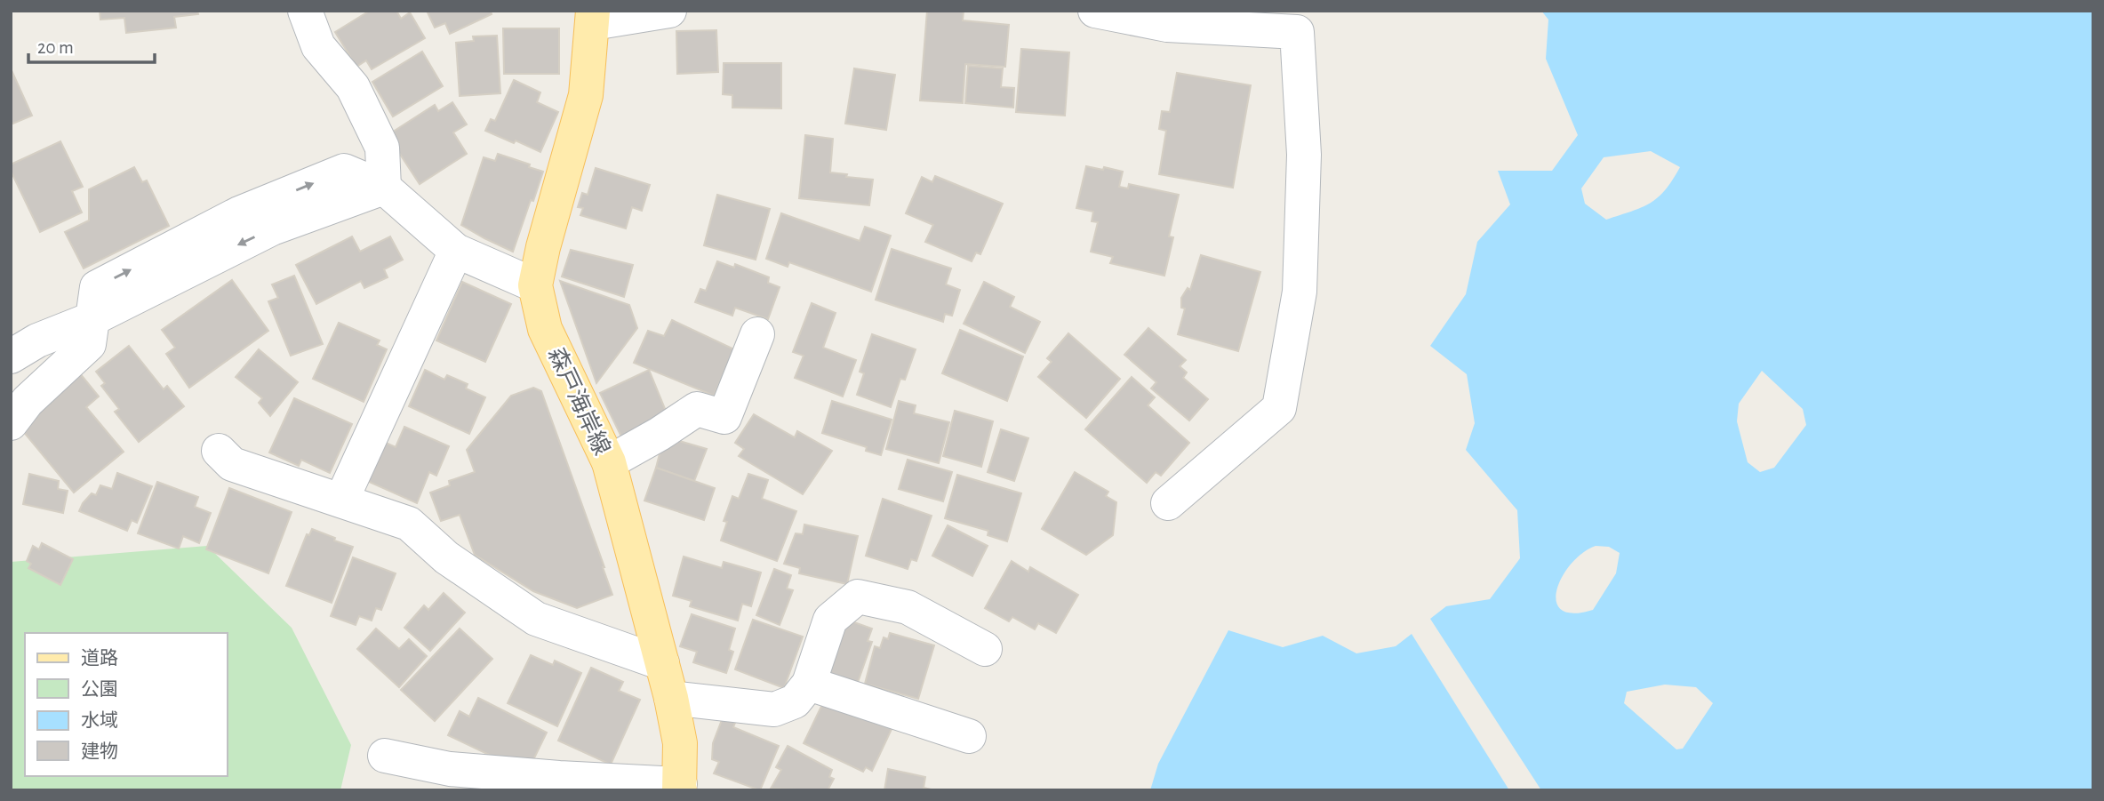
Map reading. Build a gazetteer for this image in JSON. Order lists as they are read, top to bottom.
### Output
{
  "streets": {
    "main road": ["森戸海岸線"]
  },
  "legend": [
    "道路",
    "公園",
    "水域",
    "建物"
  ],
  "scale_bar": "20 m"
}
